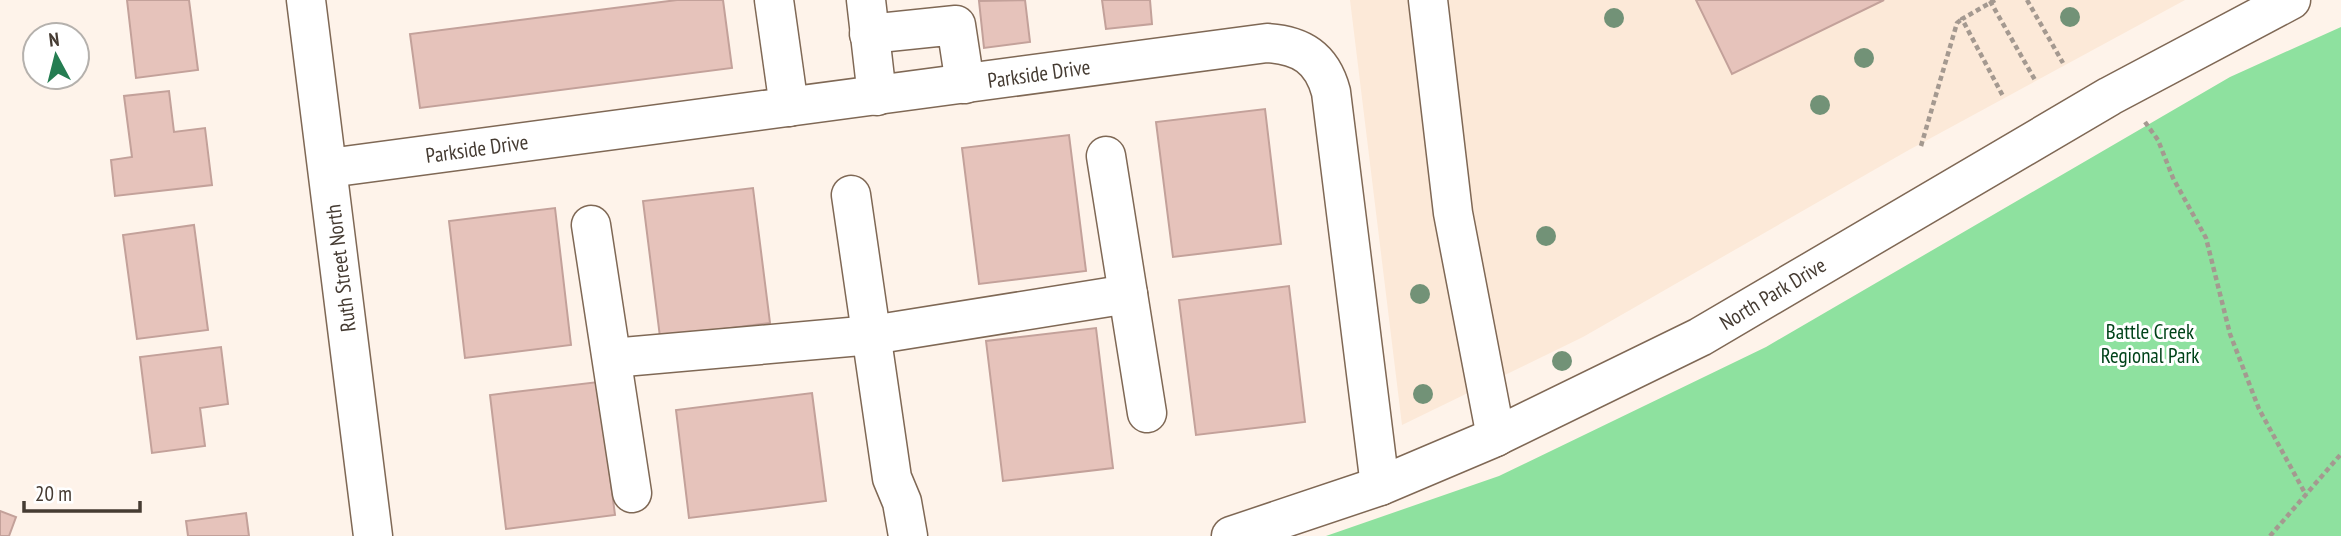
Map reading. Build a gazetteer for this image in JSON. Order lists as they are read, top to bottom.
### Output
{
  "streets": {
    "street": ["Parkside Drive", "Ruth Street North", "North Park Drive"]
  },
  "crossings": [
    ["Parkside Drive", "Ruth Street North"],
    ["Parkside Drive", "North Park Drive"]
  ],
  "parks": ["Battle Creek Regional Park"],
  "scale_bar": "20 m",
  "north": "top"
}
